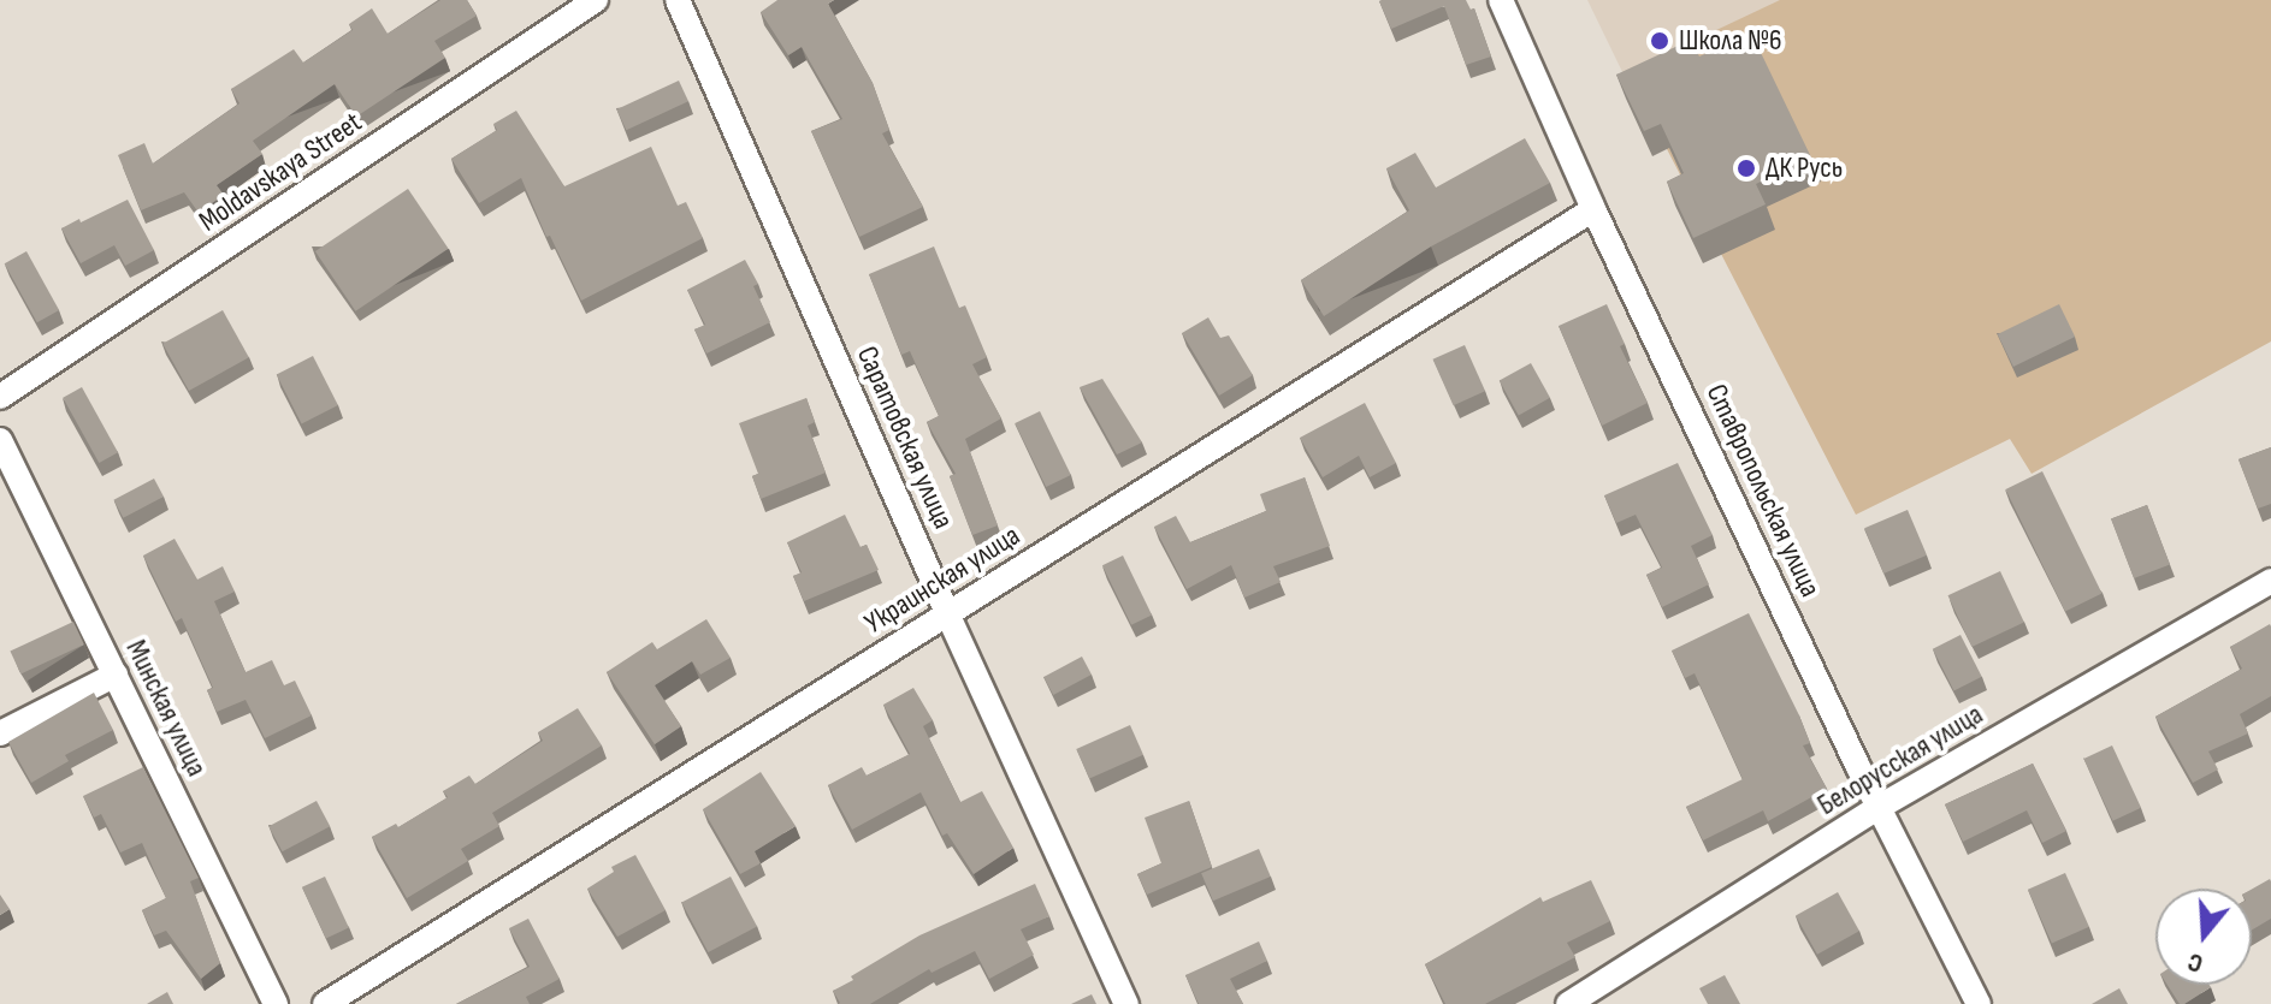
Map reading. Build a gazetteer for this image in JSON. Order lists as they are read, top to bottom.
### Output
{
  "streets": {
    "street": [
      "Moldavskaya Street",
      "Саратовская улица",
      "Ставропольская улица",
      "Украинская улица",
      "Минская улица",
      "Белорусская улица"
    ]
  },
  "crossings": [
    ["Саратовская улица", "Украинская улица"],
    ["Ставропольская улица", "Украинская улица"],
    ["Ставропольская улица", "Белорусская улица"]
  ],
  "places": ["Школа №6", "ДК Русь"],
  "north": "bottom"
}
